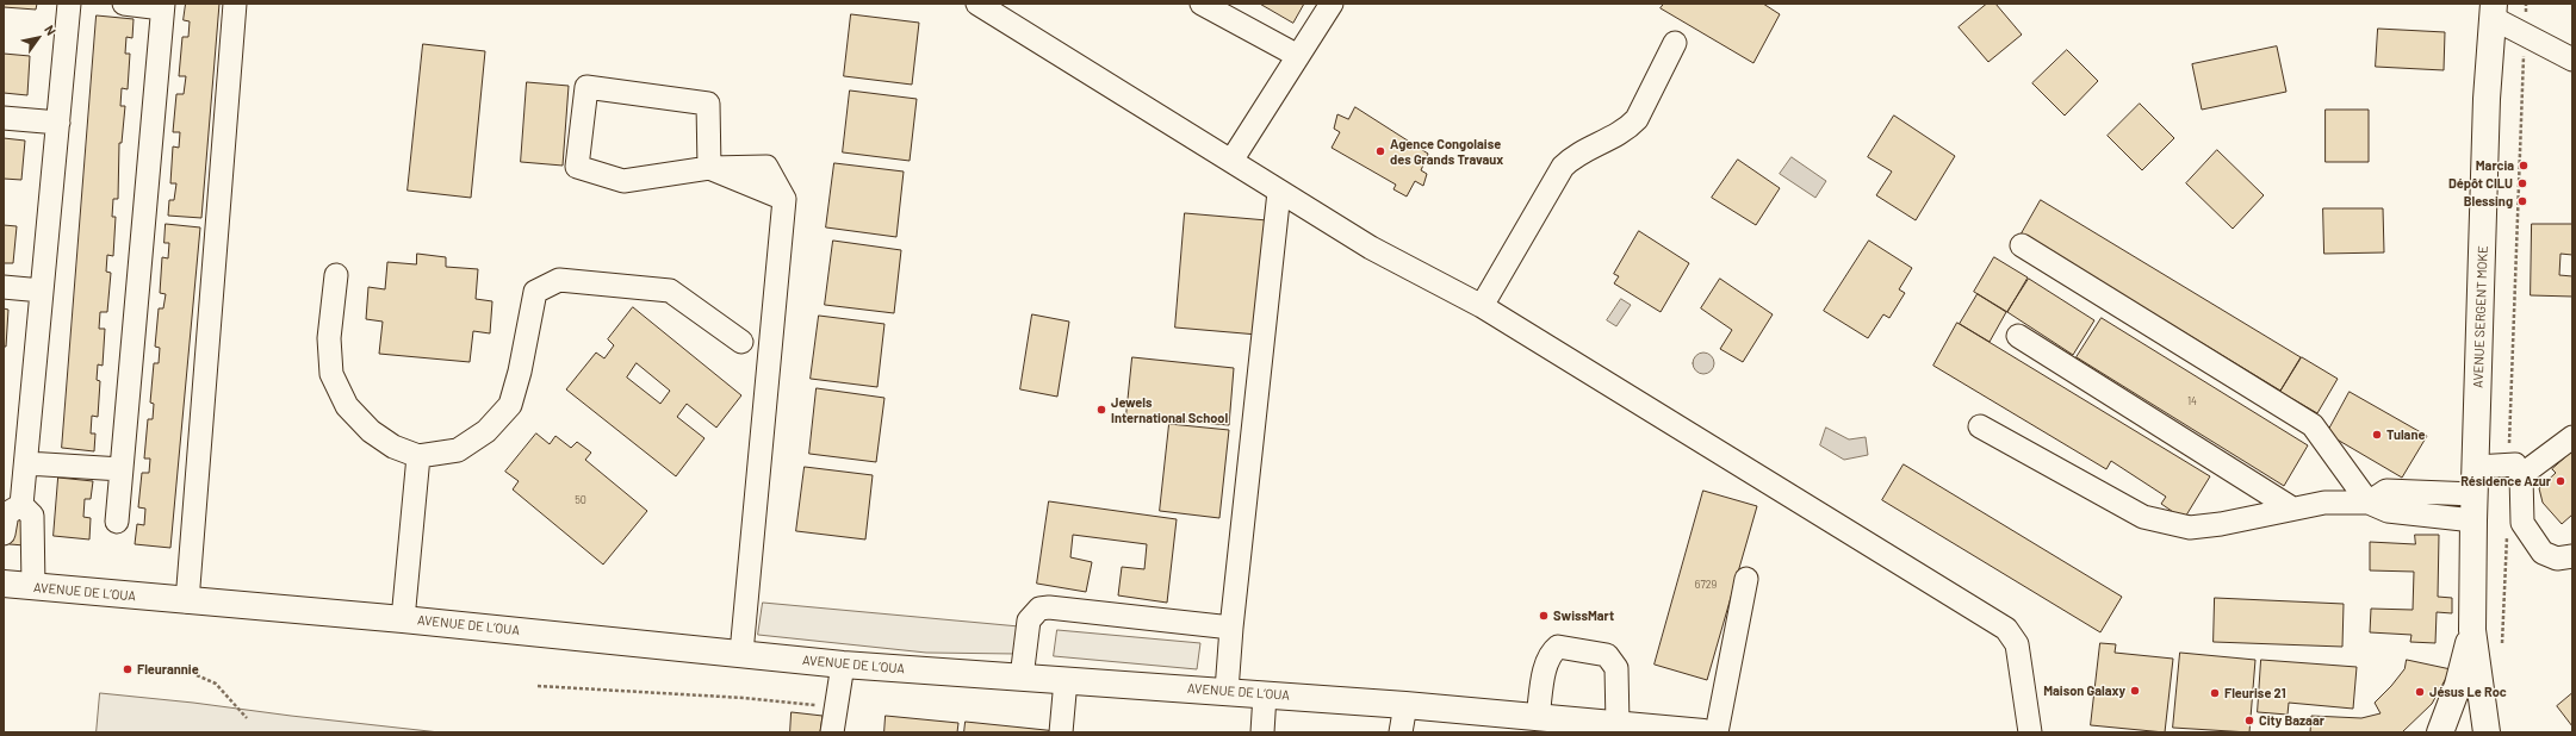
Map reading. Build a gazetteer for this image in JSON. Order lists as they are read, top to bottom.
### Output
{
  "streets": {
    "main road": ["AVENUE SERGENT MOKE", "AVENUE DE L’OUA"]
  },
  "places": [
    "Agence Congolaise des Grands Travaux",
    "Marcia",
    "Dépôt CILU",
    "Blessing",
    "Jewels International School",
    "Tulane",
    "Résidence Azur",
    "SwissMart",
    "Fleurannie",
    "Maison Galaxy",
    "Jésus Le Roc",
    "Fleurise 21",
    "City Bazaar"
  ],
  "house_numbers": ["14", "50", "6729"],
  "north": "top right"
}
